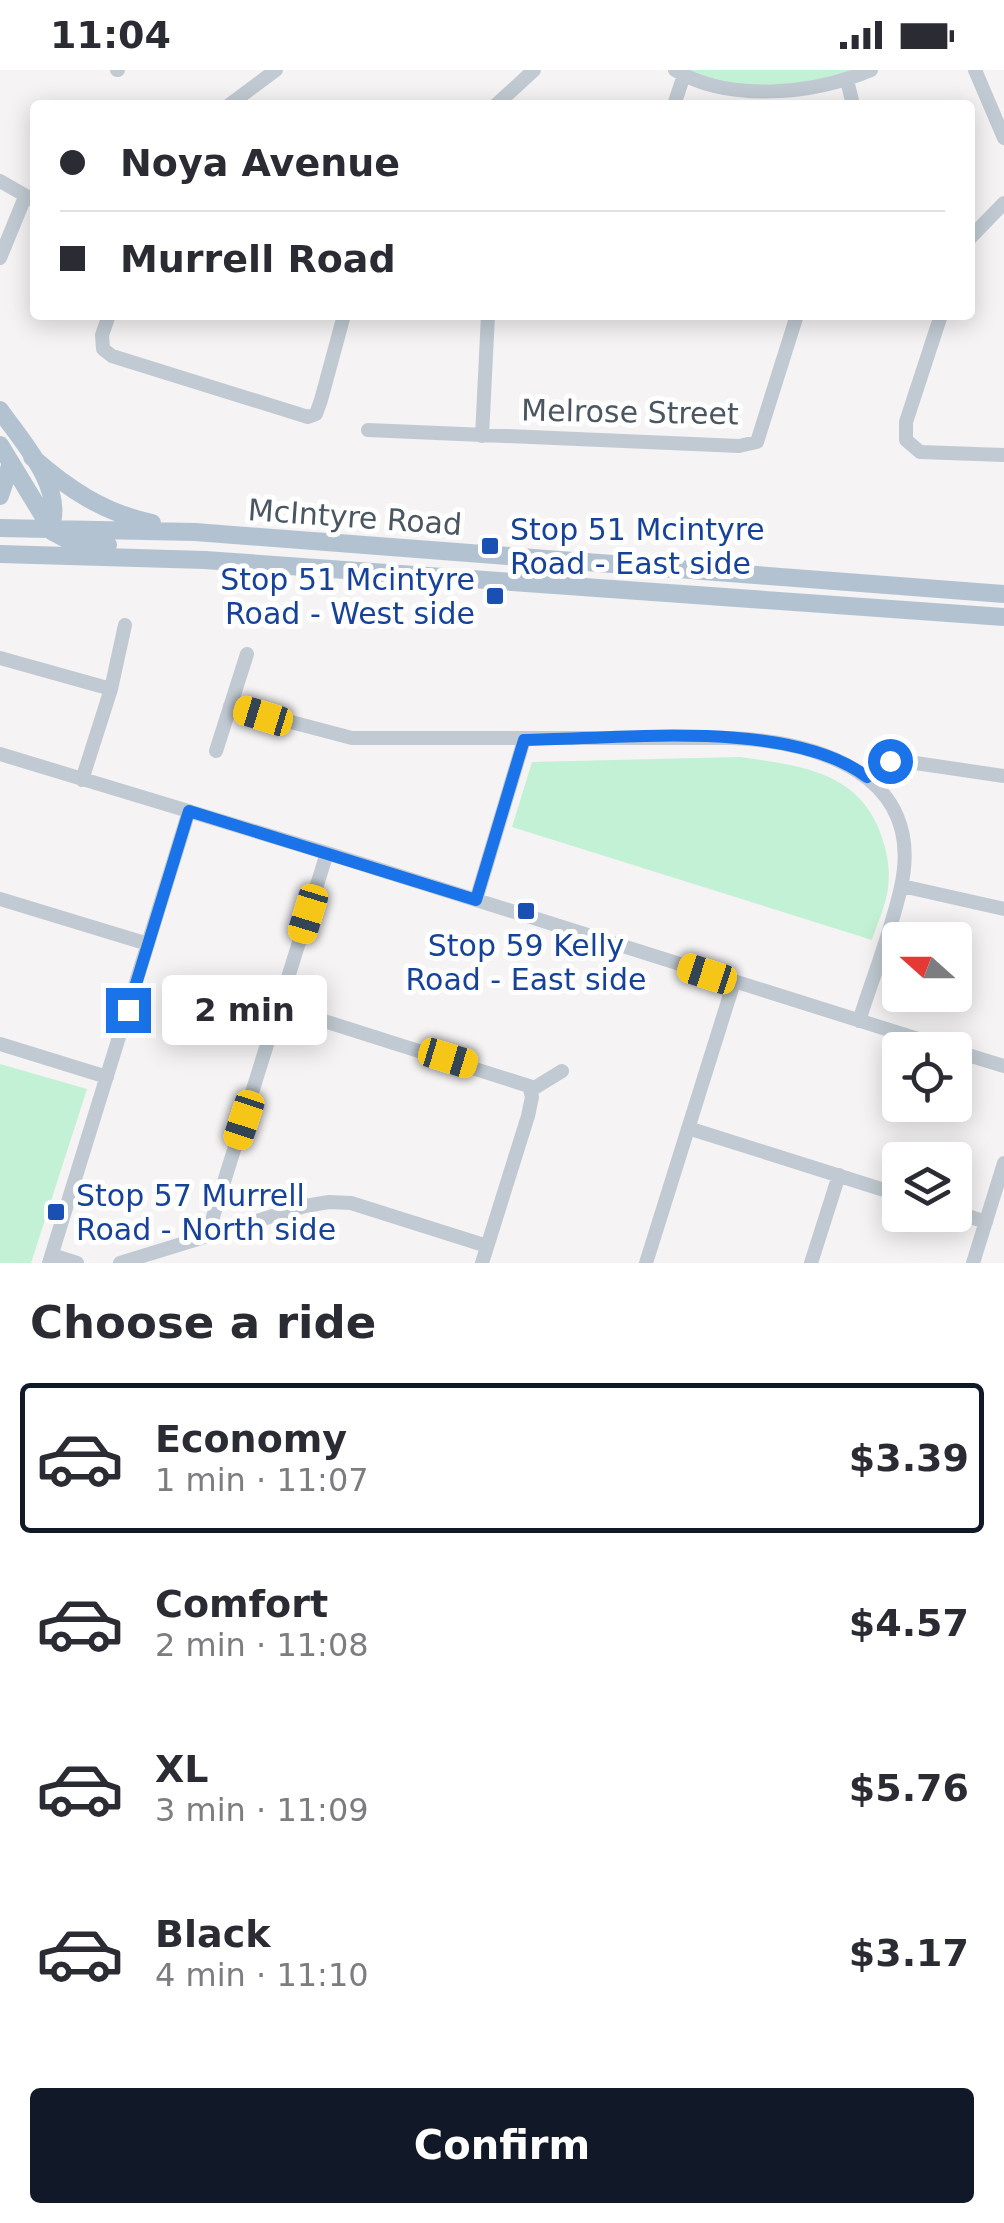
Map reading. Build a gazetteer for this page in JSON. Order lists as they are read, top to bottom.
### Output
{
  "streets": {
    "main road": ["McIntyre Road"],
    "street": ["Melrose Street"]
  },
  "places": {
    "transit": [
      "Stop 51 Mcintyre Road - East side",
      "Stop 51 Mcintyre Road - West side",
      "Stop 59 Kelly Road - East side",
      "Stop 57 Murrell Road - North side"
    ]
  },
  "north": "left",
  "page": {
    "status": "11:04",
    "banner": ["Noya Avenue", "Murrell Road"],
    "bubble": "2 min",
    "heading": "Choose a ride",
    "list": [
      {
        "name": "Economy",
        "note": "1 min · 11:07",
        "value": "$3.39"
      },
      {
        "name": "Comfort",
        "note": "2 min · 11:08",
        "value": "$4.57"
      },
      {
        "name": "XL",
        "note": "3 min · 11:09",
        "value": "$5.76"
      },
      {
        "name": "Black",
        "note": "4 min · 11:10",
        "value": "$3.17"
      }
    ],
    "buttons": "Confirm"
  }
}
